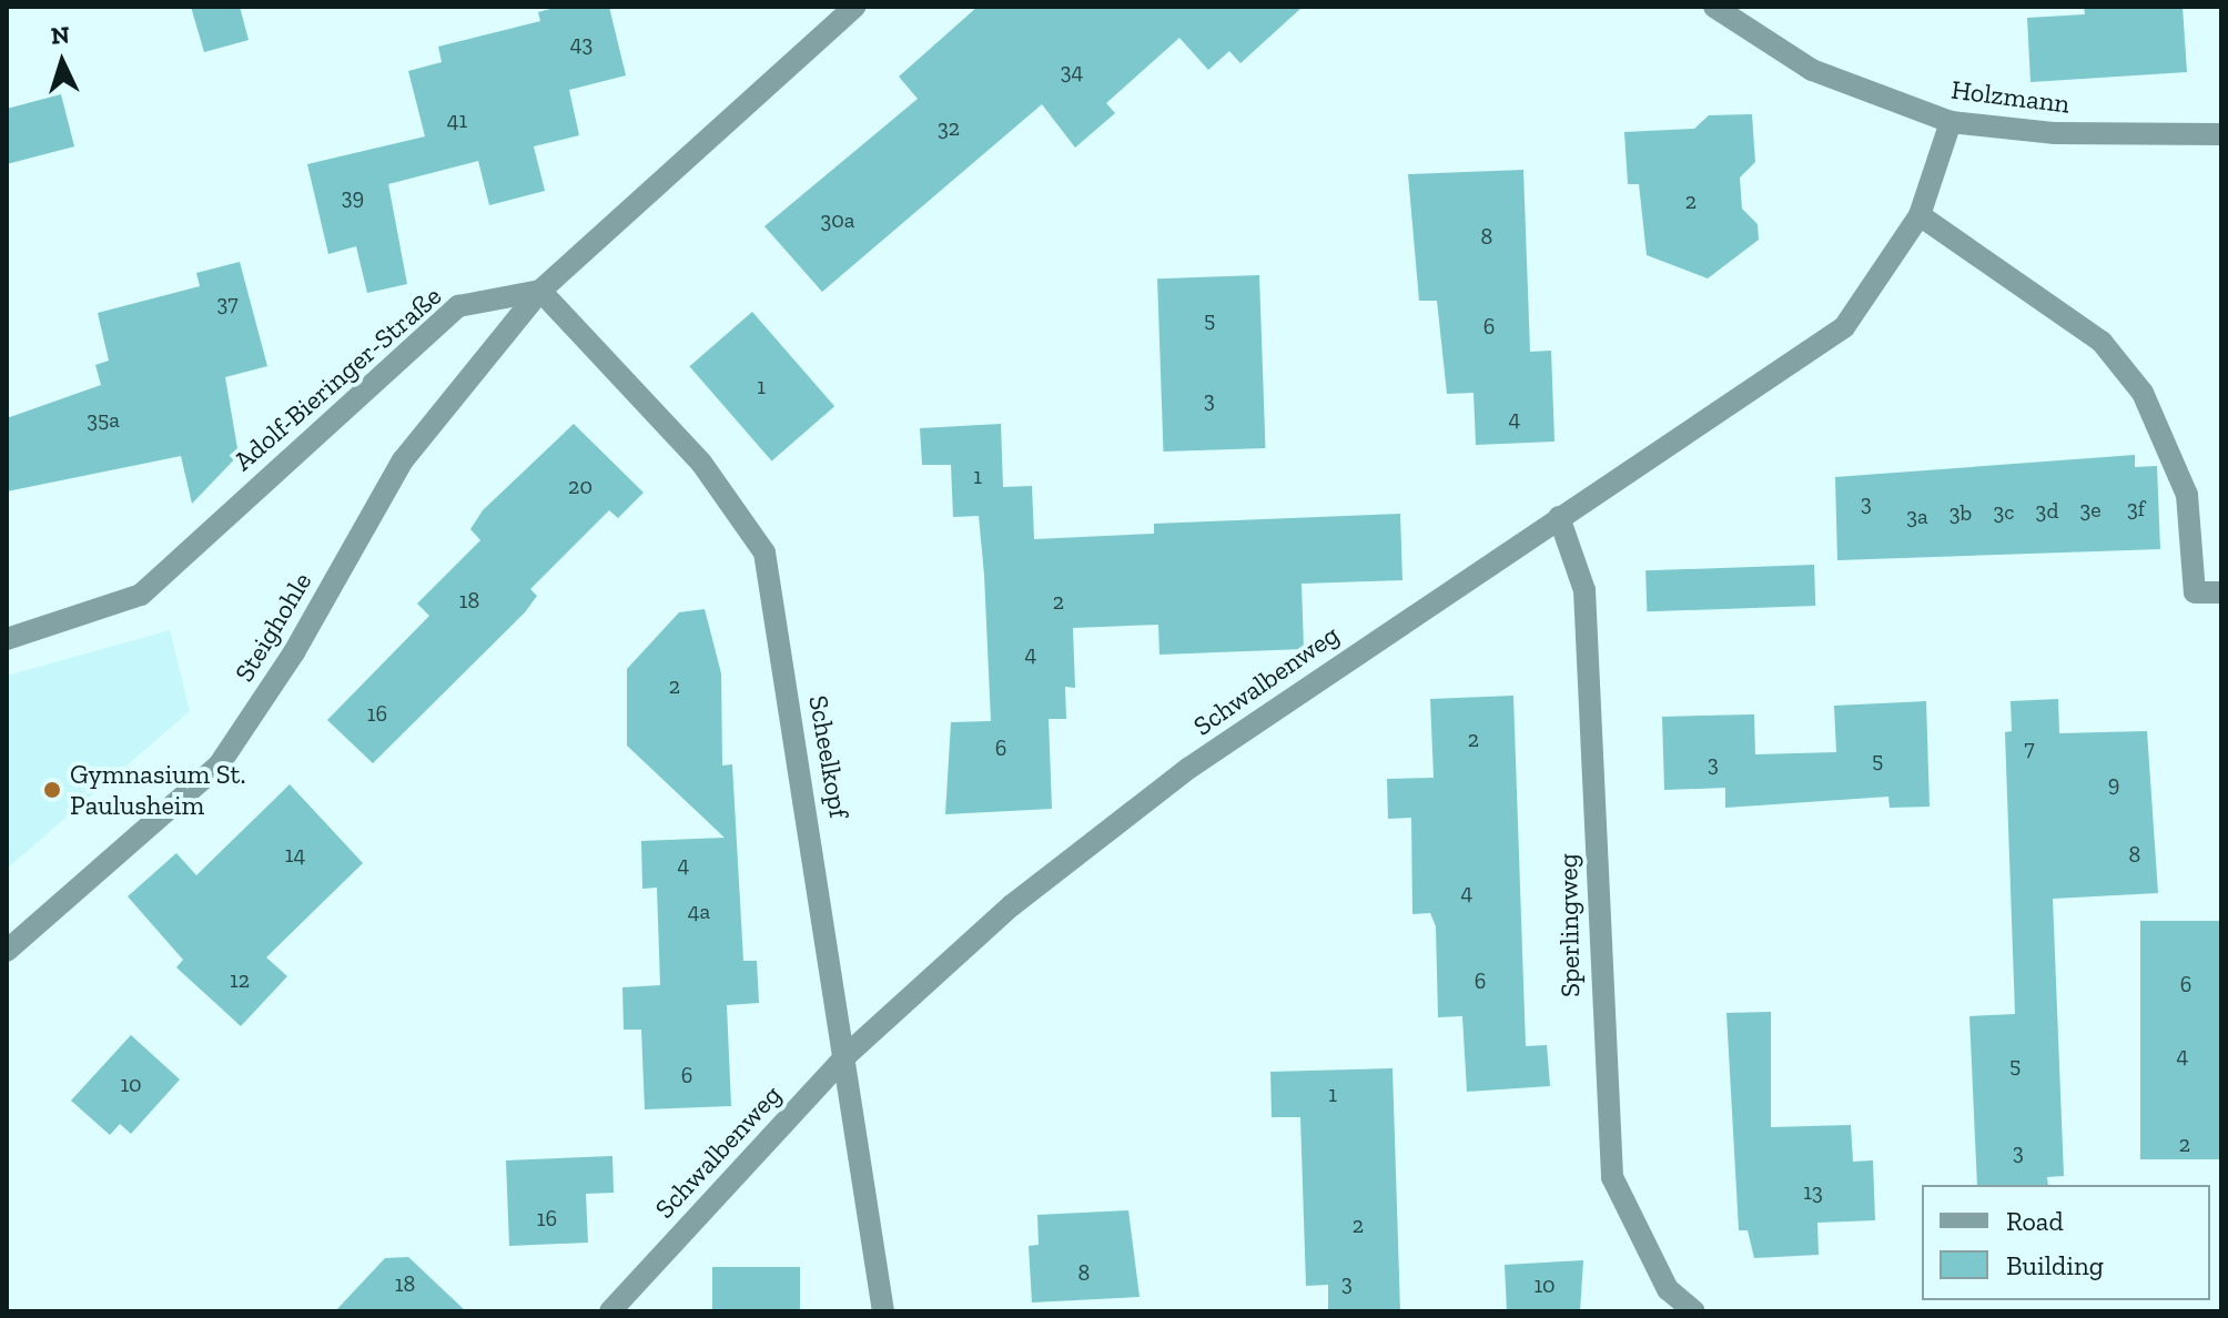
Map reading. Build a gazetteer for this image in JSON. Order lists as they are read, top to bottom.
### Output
{
  "streets": {
    "street": [
      "Holzmann",
      "Adolf-Bieringer-Straße",
      "Steighohle",
      "Schwalbenweg",
      "Scheelkopf",
      "Sperlingweg"
    ]
  },
  "crossings": [
    ["Holzmann", "Schwalbenweg"],
    ["Adolf-Bieringer-Straße", "Steighohle"],
    ["Adolf-Bieringer-Straße", "Scheelkopf"],
    ["Steighohle", "Scheelkopf"],
    ["Schwalbenweg", "Scheelkopf"],
    ["Schwalbenweg", "Sperlingweg"]
  ],
  "places": ["Gymnasium St. Paulusheim"],
  "house_numbers": [
    "43",
    "34",
    "41",
    "32",
    "39",
    "2",
    "30a",
    "8",
    "37",
    "5",
    "6",
    "1",
    "3",
    "4",
    "35a",
    "1",
    "20",
    "3",
    "3f",
    "3e",
    "3d",
    "3c",
    "3b",
    "3a",
    "18",
    "2",
    "4",
    "2",
    "16",
    "2",
    "6",
    "7",
    "5",
    "3",
    "9",
    "14",
    "8",
    "4",
    "4",
    "4a",
    "12",
    "6",
    "6",
    "4",
    "5",
    "6",
    "10",
    "1",
    "2",
    "3",
    "13",
    "16",
    "2",
    "8",
    "3",
    "18",
    "10"
  ],
  "legend": ["Road", "Building"],
  "north": "top"
}
